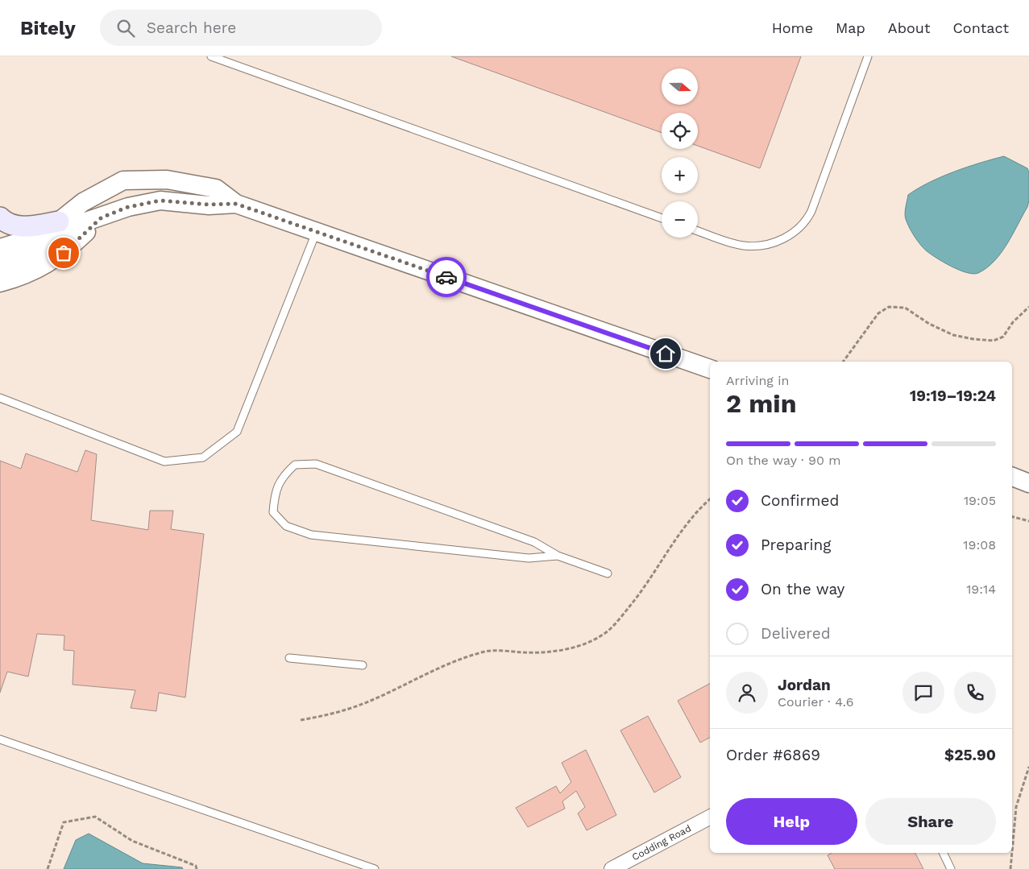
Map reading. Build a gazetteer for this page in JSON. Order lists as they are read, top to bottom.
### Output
{
  "streets": {
    "street": ["Codding Road"]
  },
  "north": "right",
  "page": {
    "header": "Bitely",
    "search": "Search here",
    "nav": [
      "Home",
      "Map",
      "About",
      "Contact"
    ],
    "map_buttons": ["+", "−"],
    "heading": ["2 min", "Arriving in", "19:19–19:24"],
    "panel": [
      "Jordan",
      "Courier · 4.6",
      "Order #6869",
      "$25.90"
    ],
    "bar": "On the way · 90 m",
    "list": [
      ["Confirmed", "19:05"],
      ["Preparing", "19:08"],
      ["On the way", "19:14"],
      "Delivered"
    ],
    "buttons": ["Help", "Share"]
  }
}
